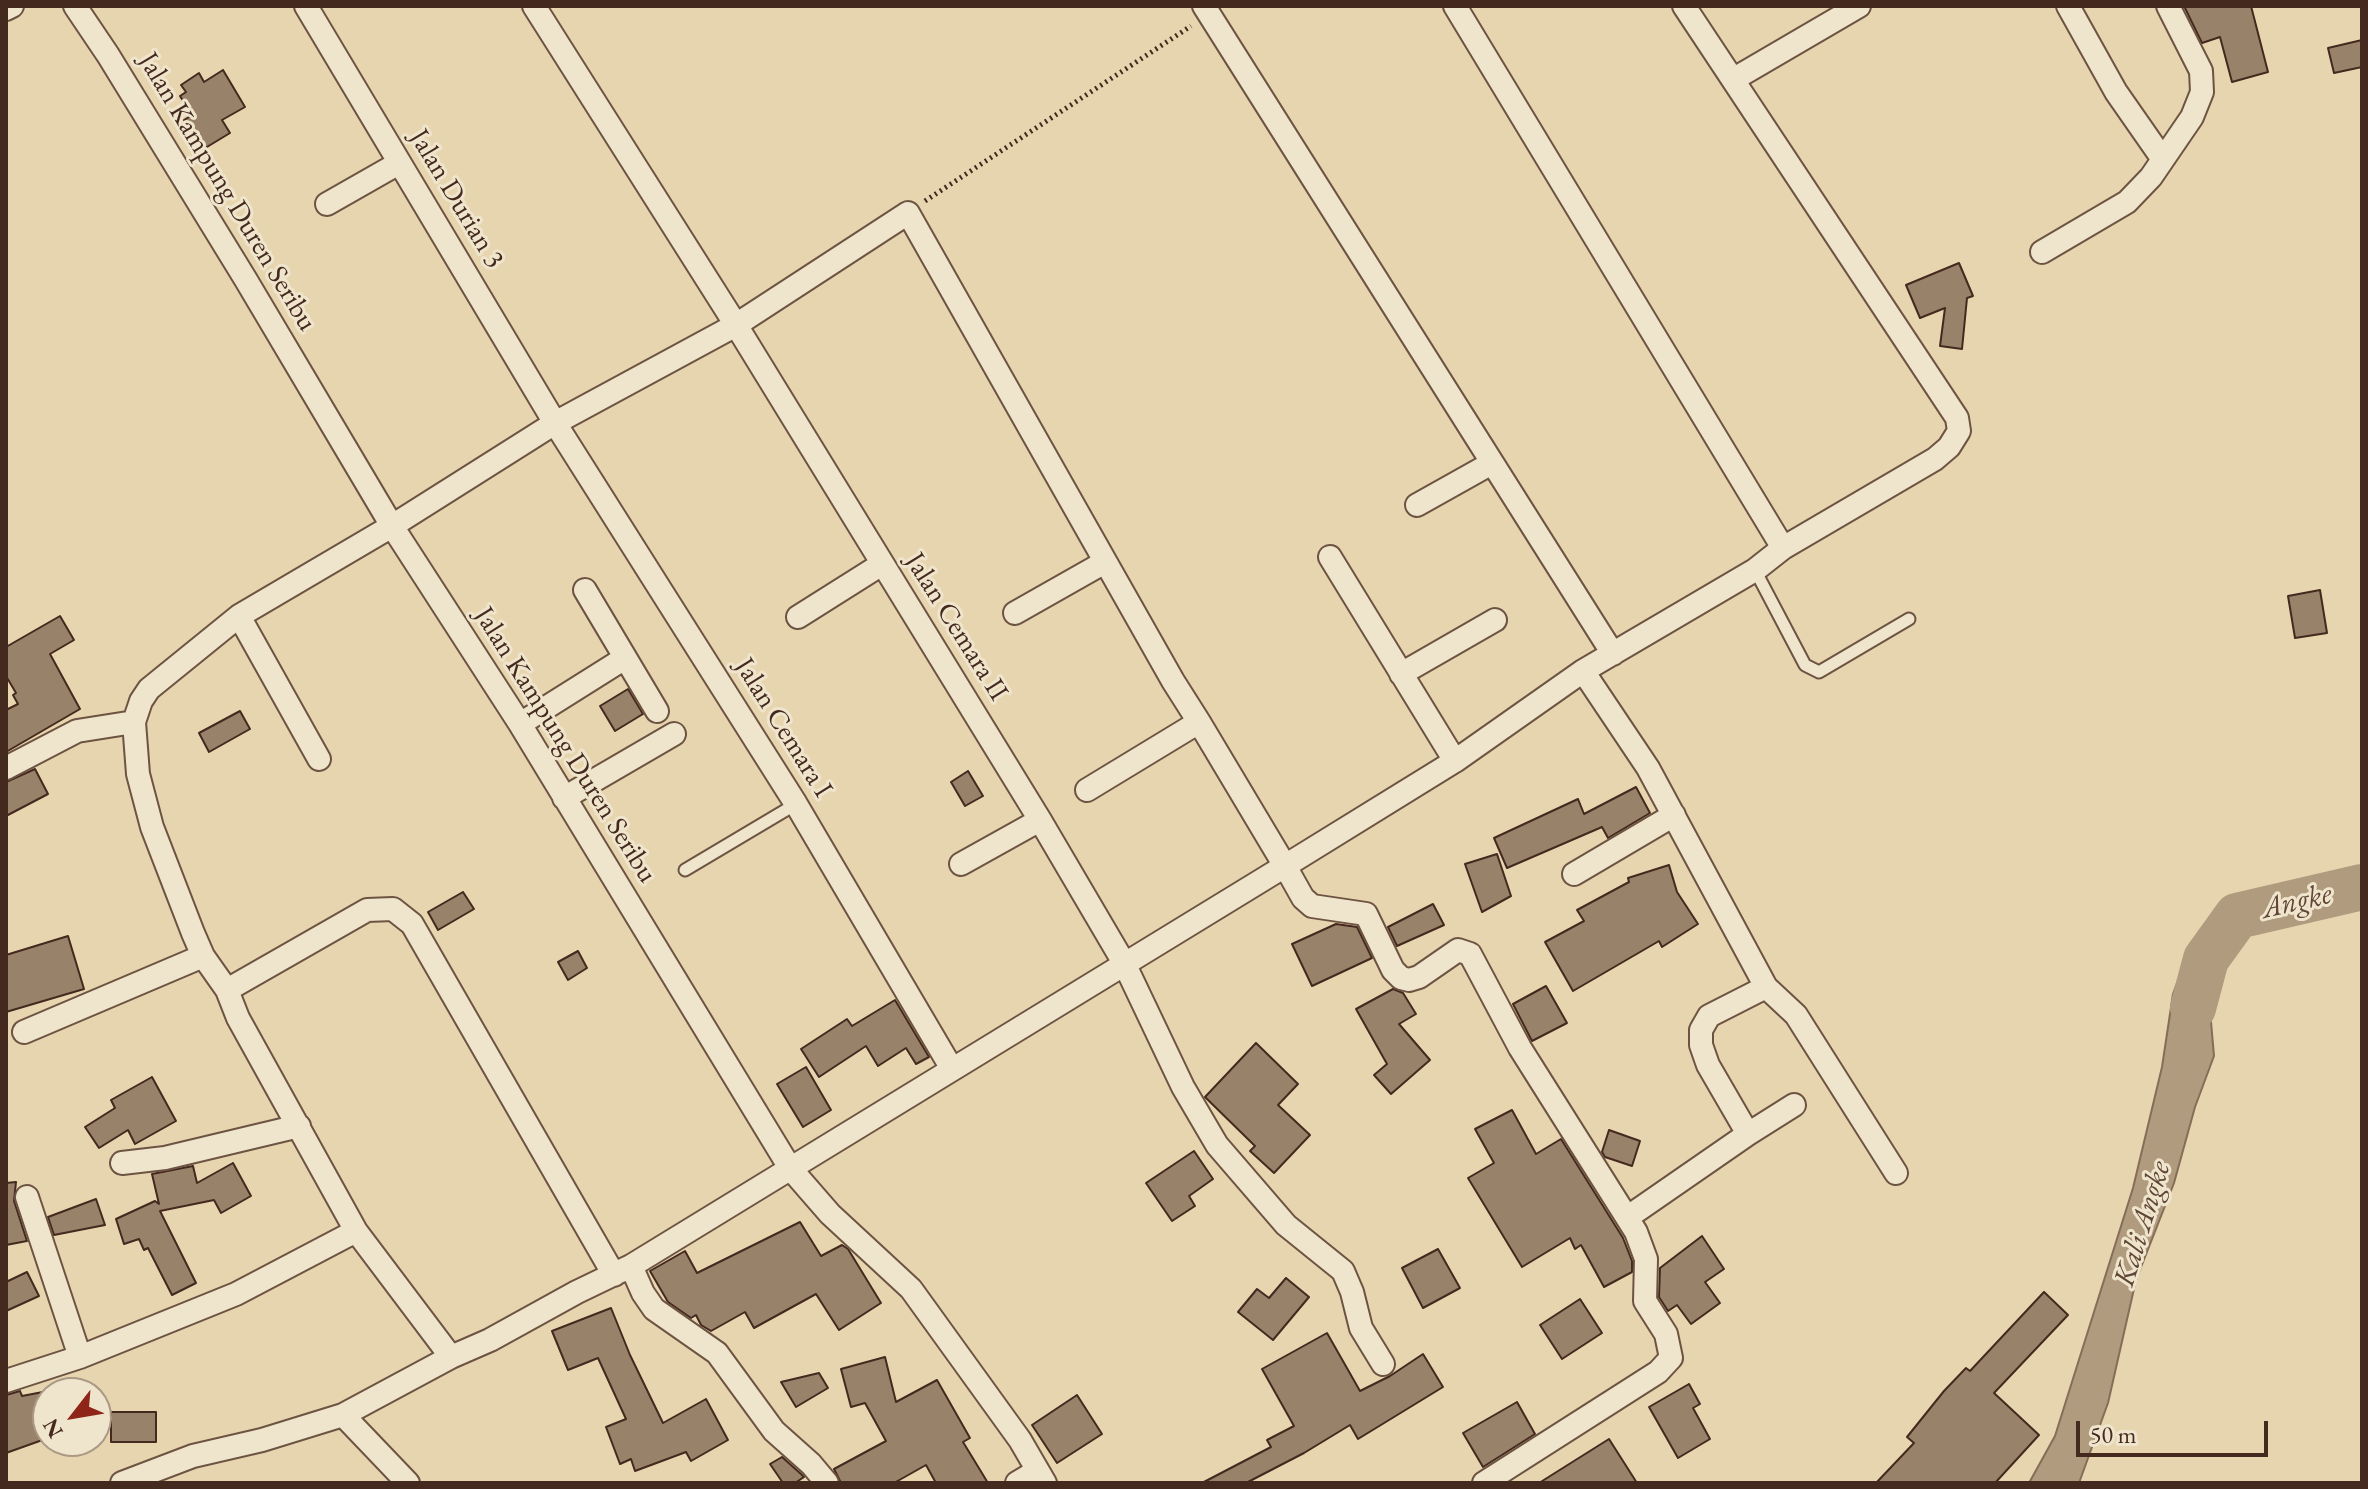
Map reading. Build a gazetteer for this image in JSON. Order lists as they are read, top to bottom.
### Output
{
  "streets": {
    "street": [
      "Jalan Kampung Duren Seribu",
      "Jalan Durian 3",
      "Jalan Cemara II",
      "Jalan Cemara I"
    ]
  },
  "crossings": [
    ["Jalan Durian 3", "Jalan Cemara I"]
  ],
  "water": ["Angke", "Kali Angke"],
  "scale_bar": "50 m",
  "north": "bottom left"
}
